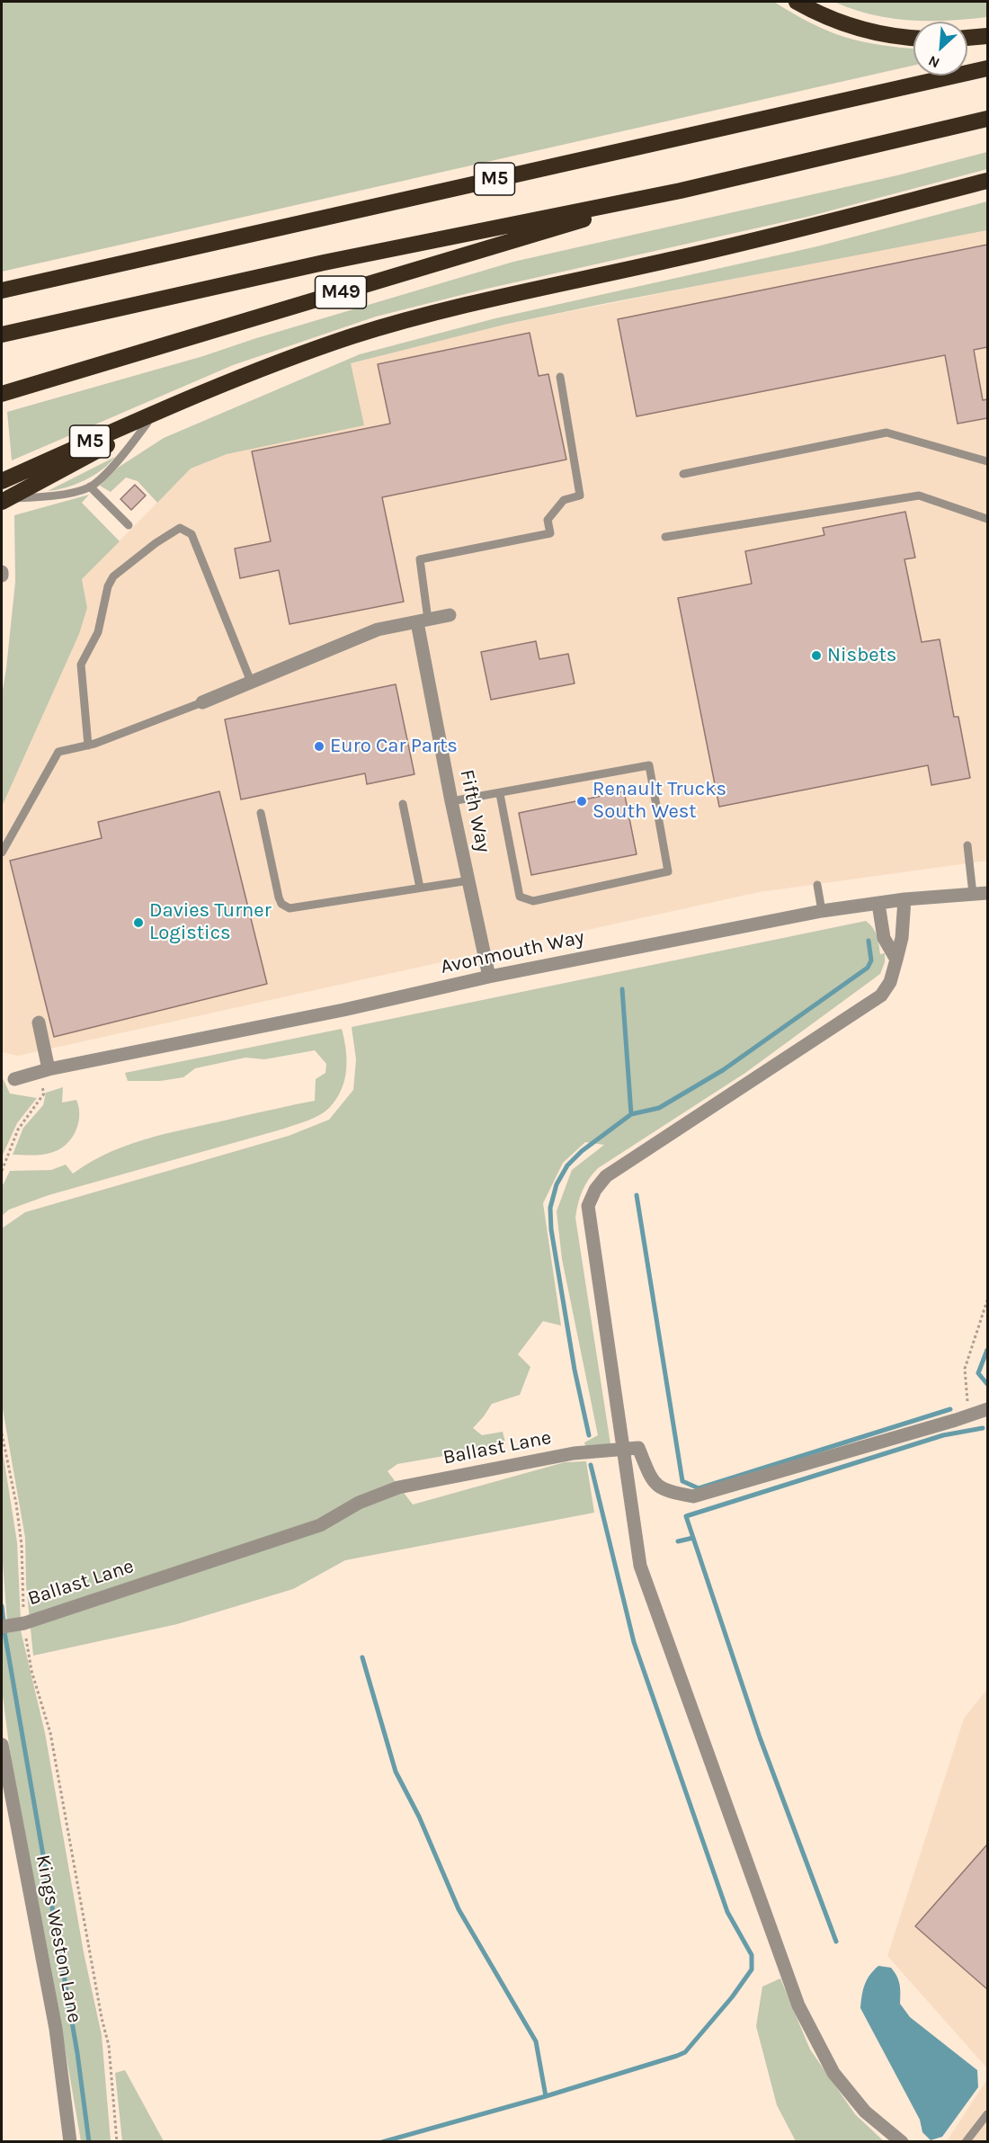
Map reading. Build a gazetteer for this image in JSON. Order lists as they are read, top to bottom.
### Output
{
  "streets": {
    "highway": ["M5", "M49"],
    "street": [
      "Fifth Way",
      "Avonmouth Way",
      "Ballast Lane",
      "Kings Weston Lane"
    ]
  },
  "crossings": [
    ["M5", "M49"],
    ["Fifth Way", "Avonmouth Way"]
  ],
  "places": [
    "Nisbets",
    "Euro Car Parts",
    "Renault Trucks South West",
    "Davies Turner Logistics"
  ],
  "north": "bottom left"
}
